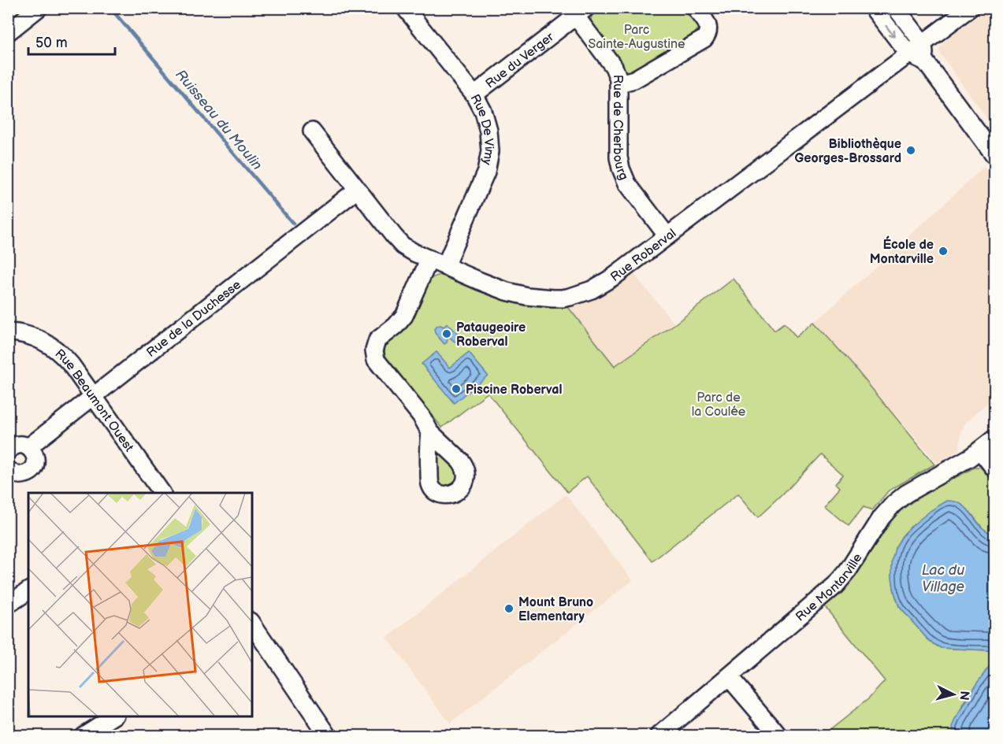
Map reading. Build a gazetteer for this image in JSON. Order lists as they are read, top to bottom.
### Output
{
  "streets": {
    "street": [
      "Rue du Verger",
      "Rue de Cherbourg",
      "Rue De Vimy",
      "Rue Roberval",
      "Rue de la Duchesse",
      "Rue Beaumont Ouest",
      "Rue Montarville"
    ]
  },
  "crossings": [
    ["Rue du Verger", "Rue de Cherbourg"],
    ["Rue du Verger", "Rue De Vimy"],
    ["Rue de Cherbourg", "Rue Roberval"],
    ["Rue De Vimy", "Rue Roberval"],
    ["Rue Roberval", "Rue de la Duchesse"],
    ["Rue de la Duchesse", "Rue Beaumont Ouest"]
  ],
  "water": ["Ruisseau du Moulin", "Lac du Village"],
  "parks": ["Parc Sainte-Augustine", "Parc de la Coulée"],
  "places": [
    "Bibliothèque Georges-Brossard",
    "École de Montarville",
    "Pataugeoire Roberval",
    "Piscine Roberval",
    "Mount Bruno Elementary"
  ],
  "scale_bar": "50 m",
  "north": "right"
}
